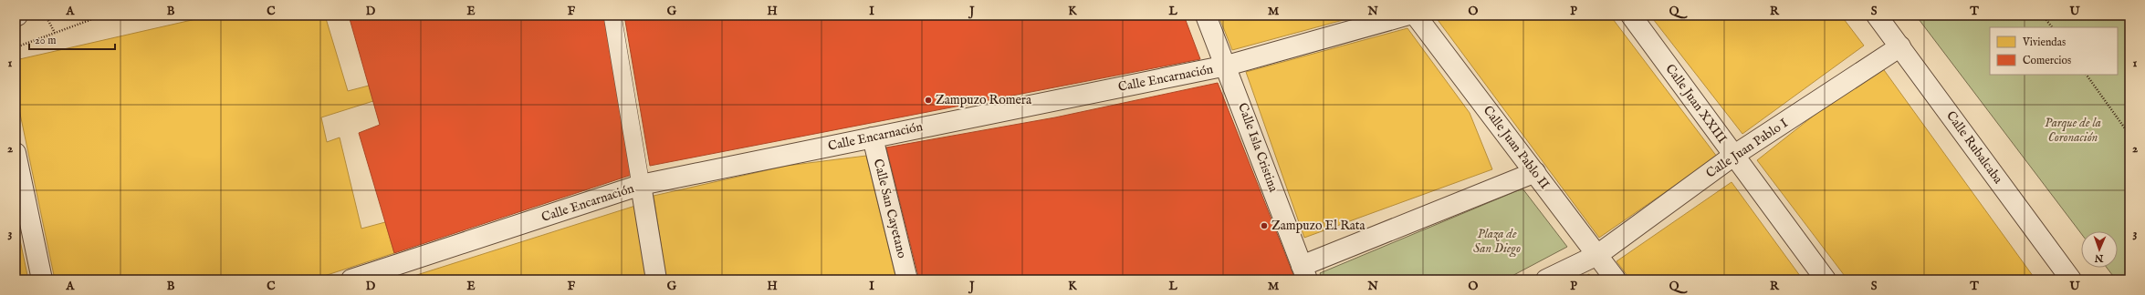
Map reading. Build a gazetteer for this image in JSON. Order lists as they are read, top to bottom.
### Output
{
  "streets": {
    "street": [
      "Calle Encarnación",
      "Calle Juan XXIII",
      "Calle Isla Cristina",
      "Calle Juan Pablo II",
      "Calle Rubalcaba",
      "Calle Juan Pablo I",
      "Calle San Cayetano"
    ]
  },
  "crossings": [
    ["Calle Encarnación", "Calle Isla Cristina"],
    ["Calle Encarnación", "Calle San Cayetano"],
    ["Calle Juan XXIII", "Calle Juan Pablo I"],
    ["Calle Juan Pablo II", "Calle Juan Pablo I"],
    ["Calle Rubalcaba", "Calle Juan Pablo I"]
  ],
  "parks": ["Parque de la Coronación", "Plaza de San Diego"],
  "places": ["Zampuzo Romera", "Zampuzo El Rata"],
  "legend": ["Viviendas", "Comercios"],
  "scale_bar": "20 m",
  "north": "bottom",
  "grid": {
    "columns": [
      "A",
      "B",
      "C",
      "D",
      "E",
      "F",
      "G",
      "H",
      "I",
      "J",
      "K",
      "L",
      "M",
      "N",
      "O",
      "P",
      "Q",
      "R",
      "S",
      "T",
      "U"
    ],
    "rows": ["1", "2", "3"]
  }
}
